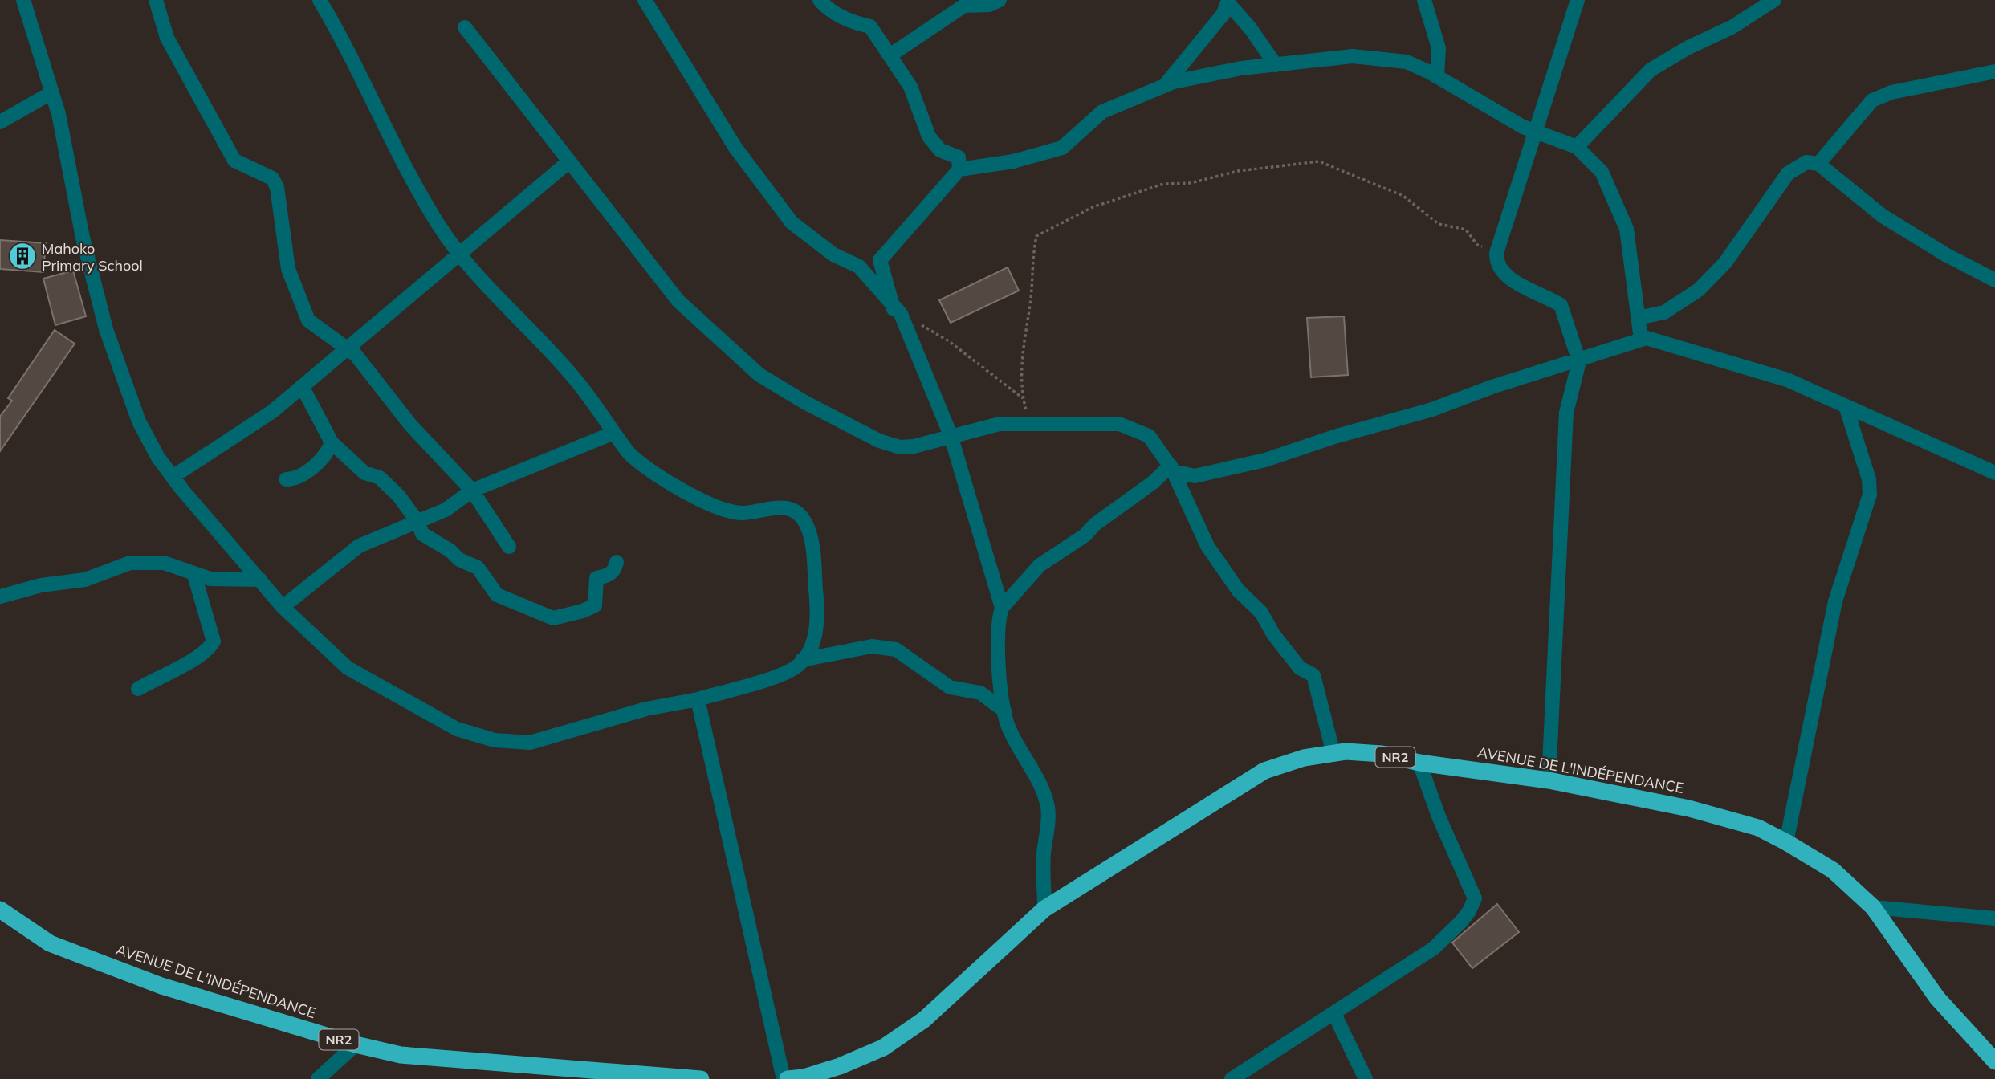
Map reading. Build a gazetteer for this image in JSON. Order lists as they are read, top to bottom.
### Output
{
  "streets": {
    "highway": ["NR2", "AVENUE DE L'INDÉPENDANCE"]
  },
  "places": {
    "building": ["Mahoko Primary School"]
  }
}
